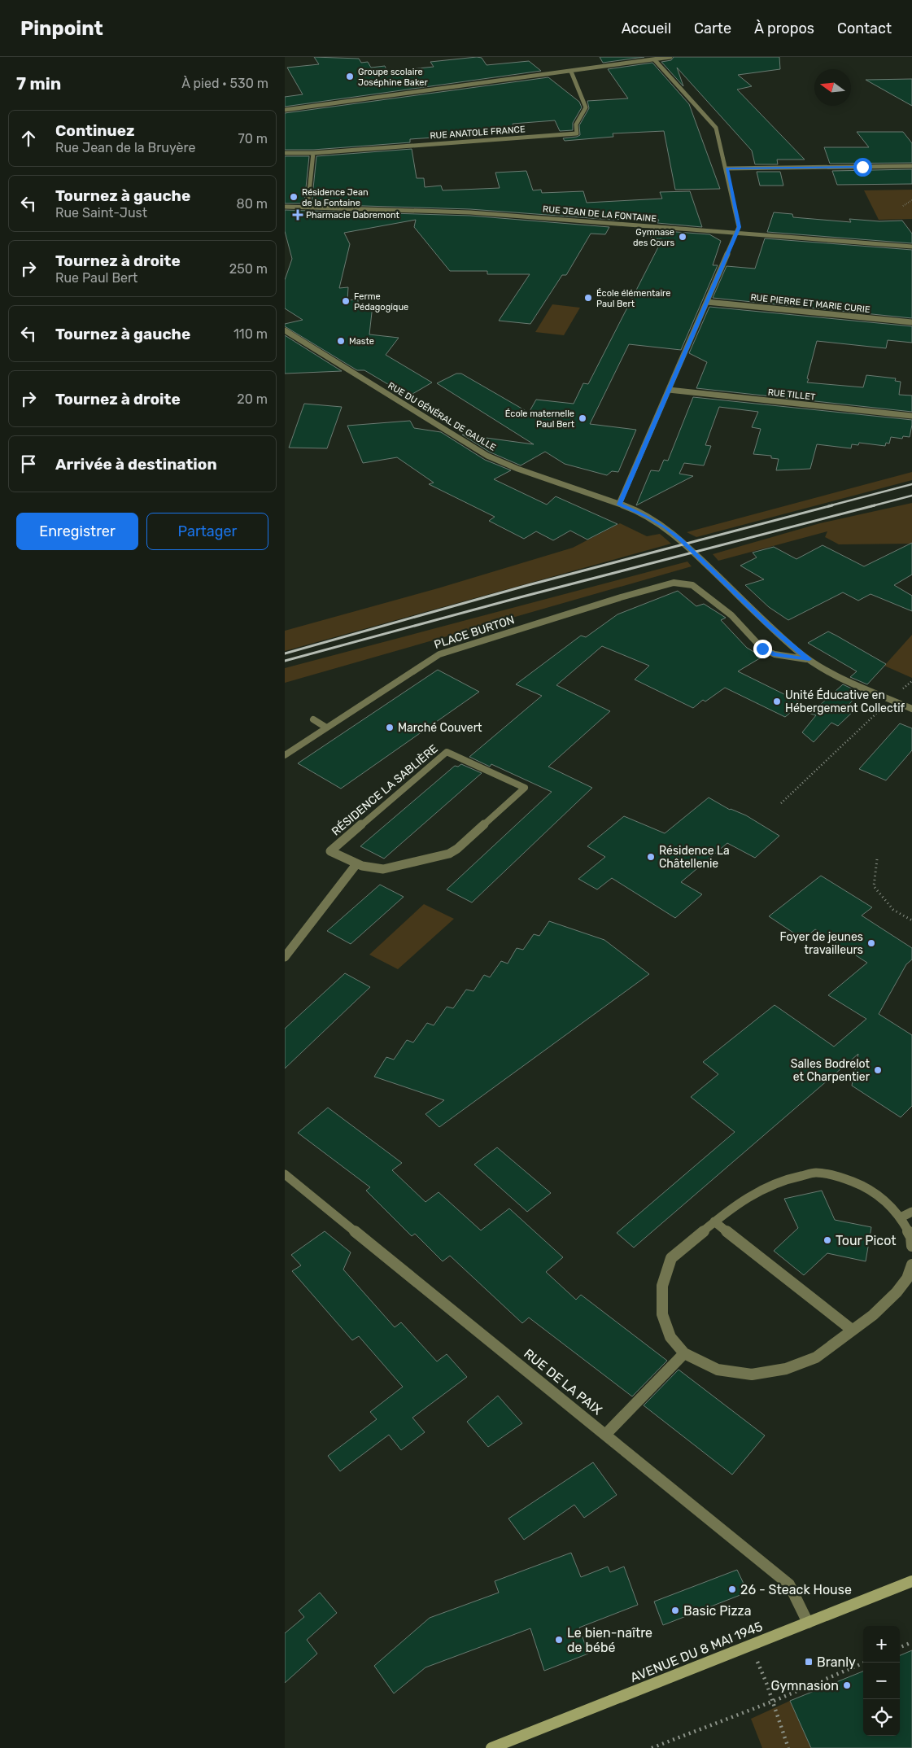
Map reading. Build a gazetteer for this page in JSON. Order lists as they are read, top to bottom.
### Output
{
  "streets": {
    "main road": ["AVENUE DU 8 MAI 1945"],
    "street": [
      "RUE ANATOLE FRANCE",
      "RUE JEAN DE LA FONTAINE",
      "RUE PIERRE ET MARIE CURIE",
      "RUE TILLET",
      "RUE DU GÉNÉRAL DE GAULLE",
      "PLACE BURTON",
      "RÉSIDENCE LA SABLIÈRE",
      "RUE DE LA PAIX"
    ]
  },
  "crossings": [
    ["RUE DU GÉNÉRAL DE GAULLE", "PLACE BURTON"],
    ["RUE DE LA PAIX", "AVENUE DU 8 MAI 1945"]
  ],
  "places": {
    "other": [
      "Groupe scolaire Joséphine Baker",
      "Résidence Jean de la Fontaine",
      "Gymnase des Cours",
      "École élémentaire Paul Bert",
      "Ferme Pédagogique",
      "Maste",
      "École maternelle Paul Bert",
      "Unité Éducative en Hébergement Collectif",
      "Marché Couvert",
      "Résidence La Châtellenie",
      "Foyer de jeunes travailleurs",
      "Salles Bodrelot et Charpentier",
      "Tour Picot",
      "26 - Steack House",
      "Basic Pizza",
      "Le bien-naître de bébé",
      "Gymnasion"
    ],
    "health": ["Pharmacie Dabremont"],
    "transit": ["Branly"]
  },
  "north": "left",
  "page": {
    "header": "Pinpoint",
    "nav": [
      "Accueil",
      "Carte",
      "À propos",
      "Contact"
    ],
    "heading": ["7 min", "À pied · 530 m"],
    "list": [
      ["Continuez", "Rue Jean de la Bruyère", "70 m"],
      ["Tournez à gauche", "Rue Saint-Just", "80 m"],
      ["Tournez à droite", "Rue Paul Bert", "250 m"],
      ["Tournez à gauche", "110 m"],
      ["Tournez à droite", "20 m"],
      "Arrivée à destination"
    ],
    "buttons": ["Enregistrer", "Partager"],
    "map_buttons": ["+", "−"]
  }
}
